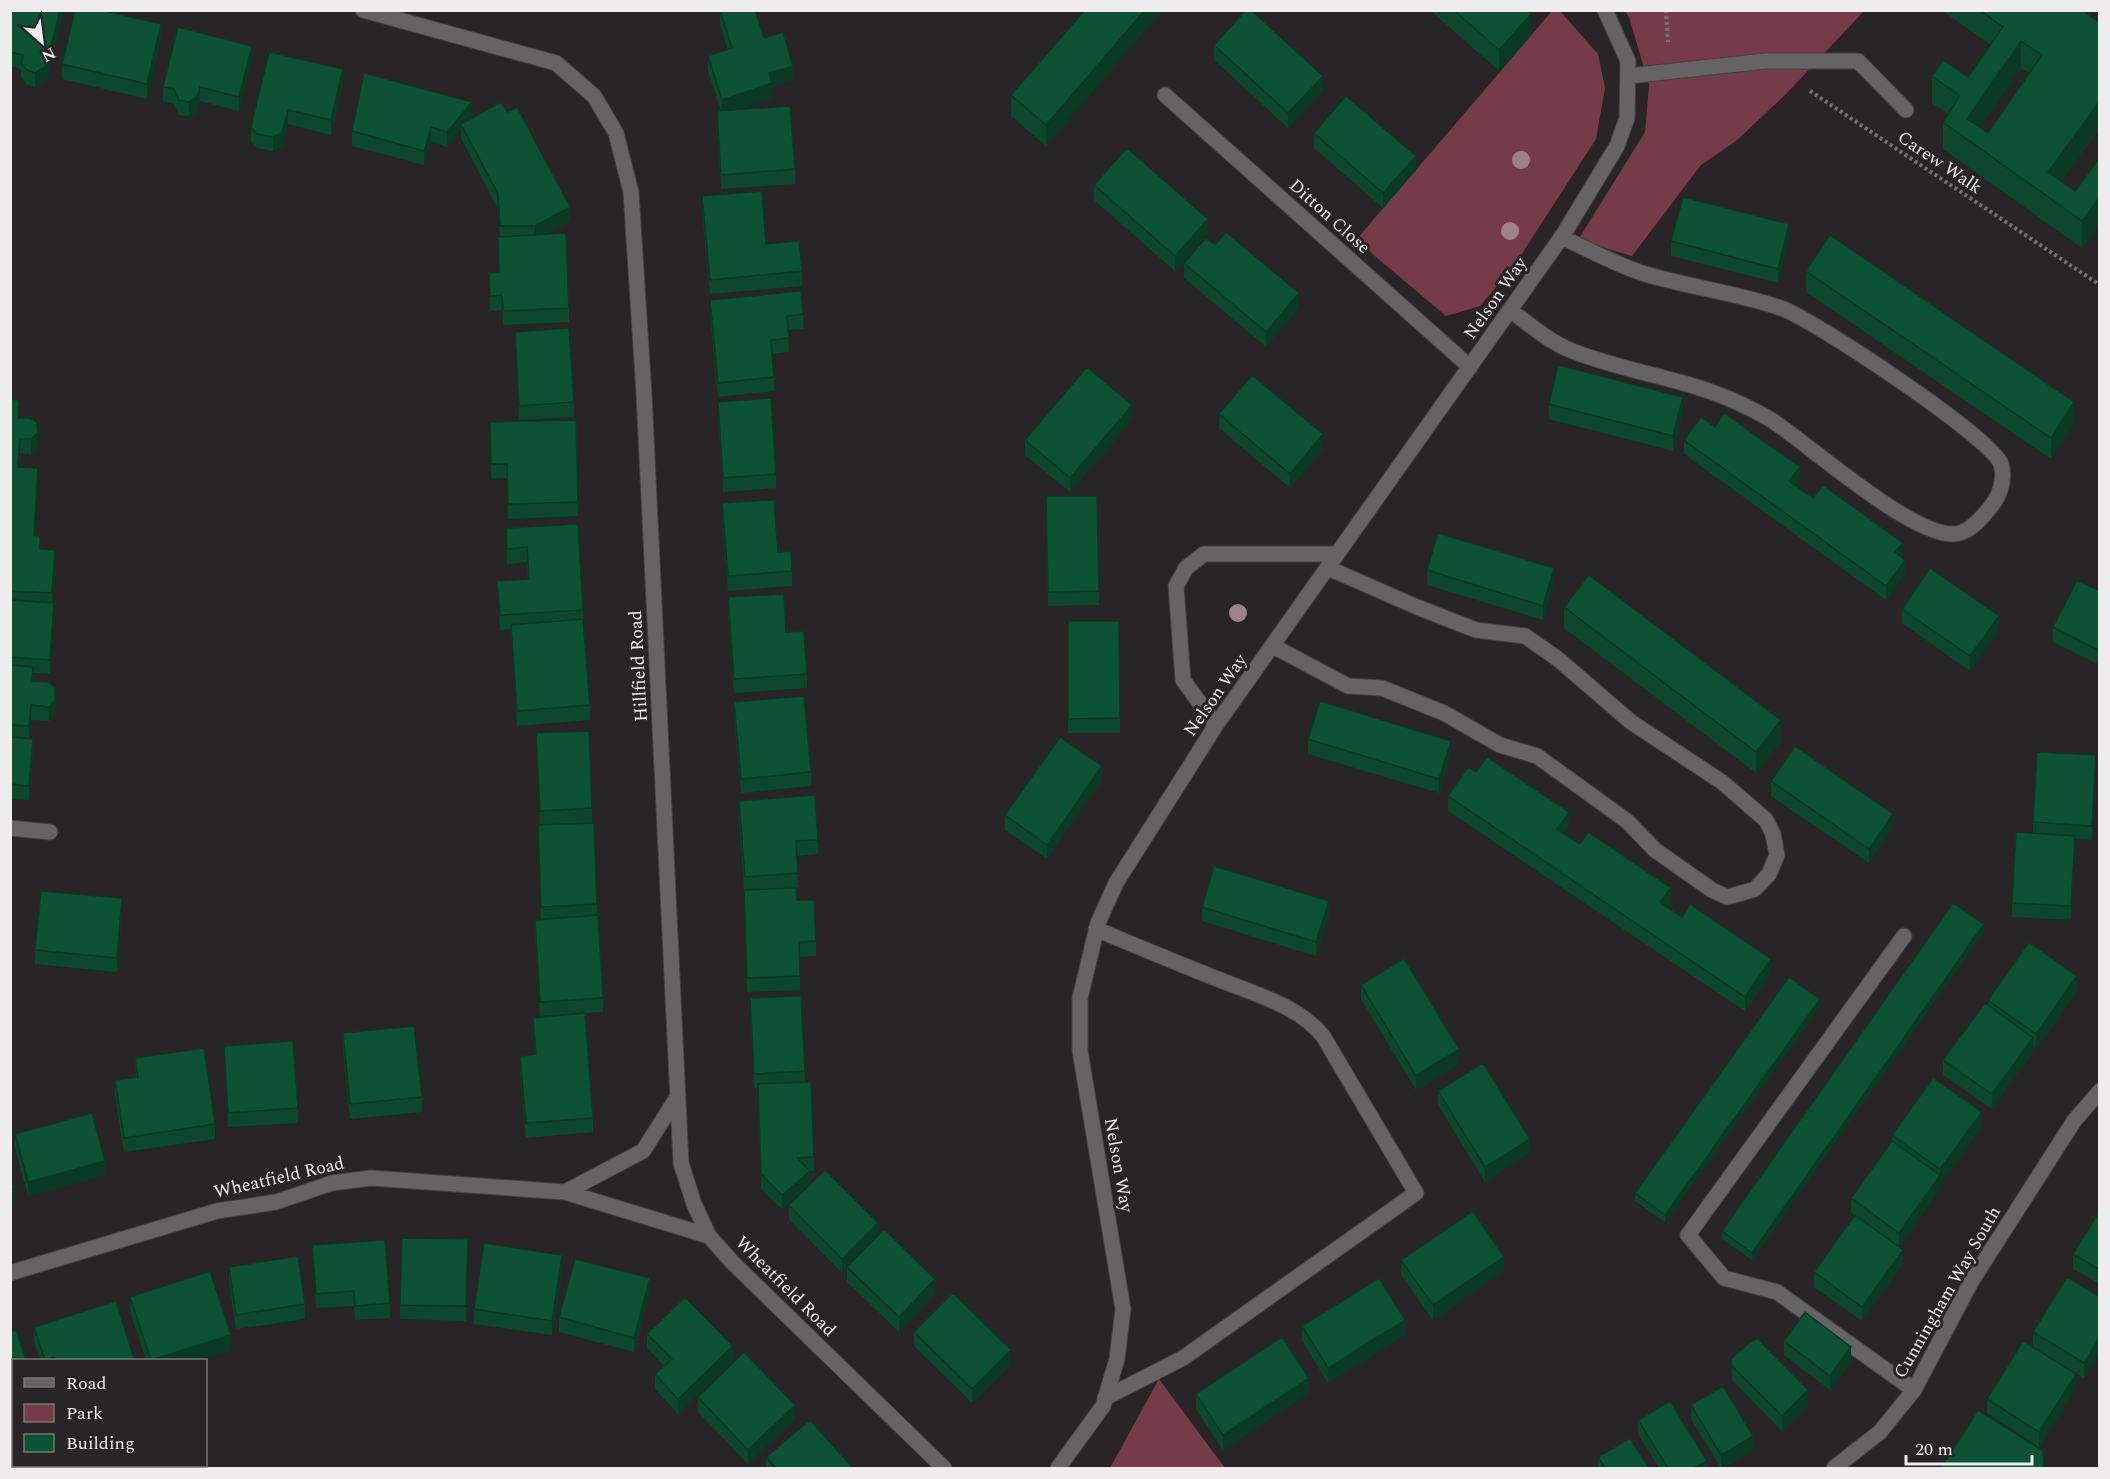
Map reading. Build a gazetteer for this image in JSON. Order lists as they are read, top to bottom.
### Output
{
  "streets": {
    "street": [
      "Ditton Close",
      "Nelson Way",
      "Hillfield Road",
      "Wheatfield Road",
      "Cunningham Way South"
    ],
    "path": ["Carew Walk"]
  },
  "crossings": [
    ["Ditton Close", "Nelson Way"],
    ["Hillfield Road", "Wheatfield Road"]
  ],
  "legend": ["Road", "Park", "Building"],
  "scale_bar": "20 m",
  "north": "bottom right"
}
